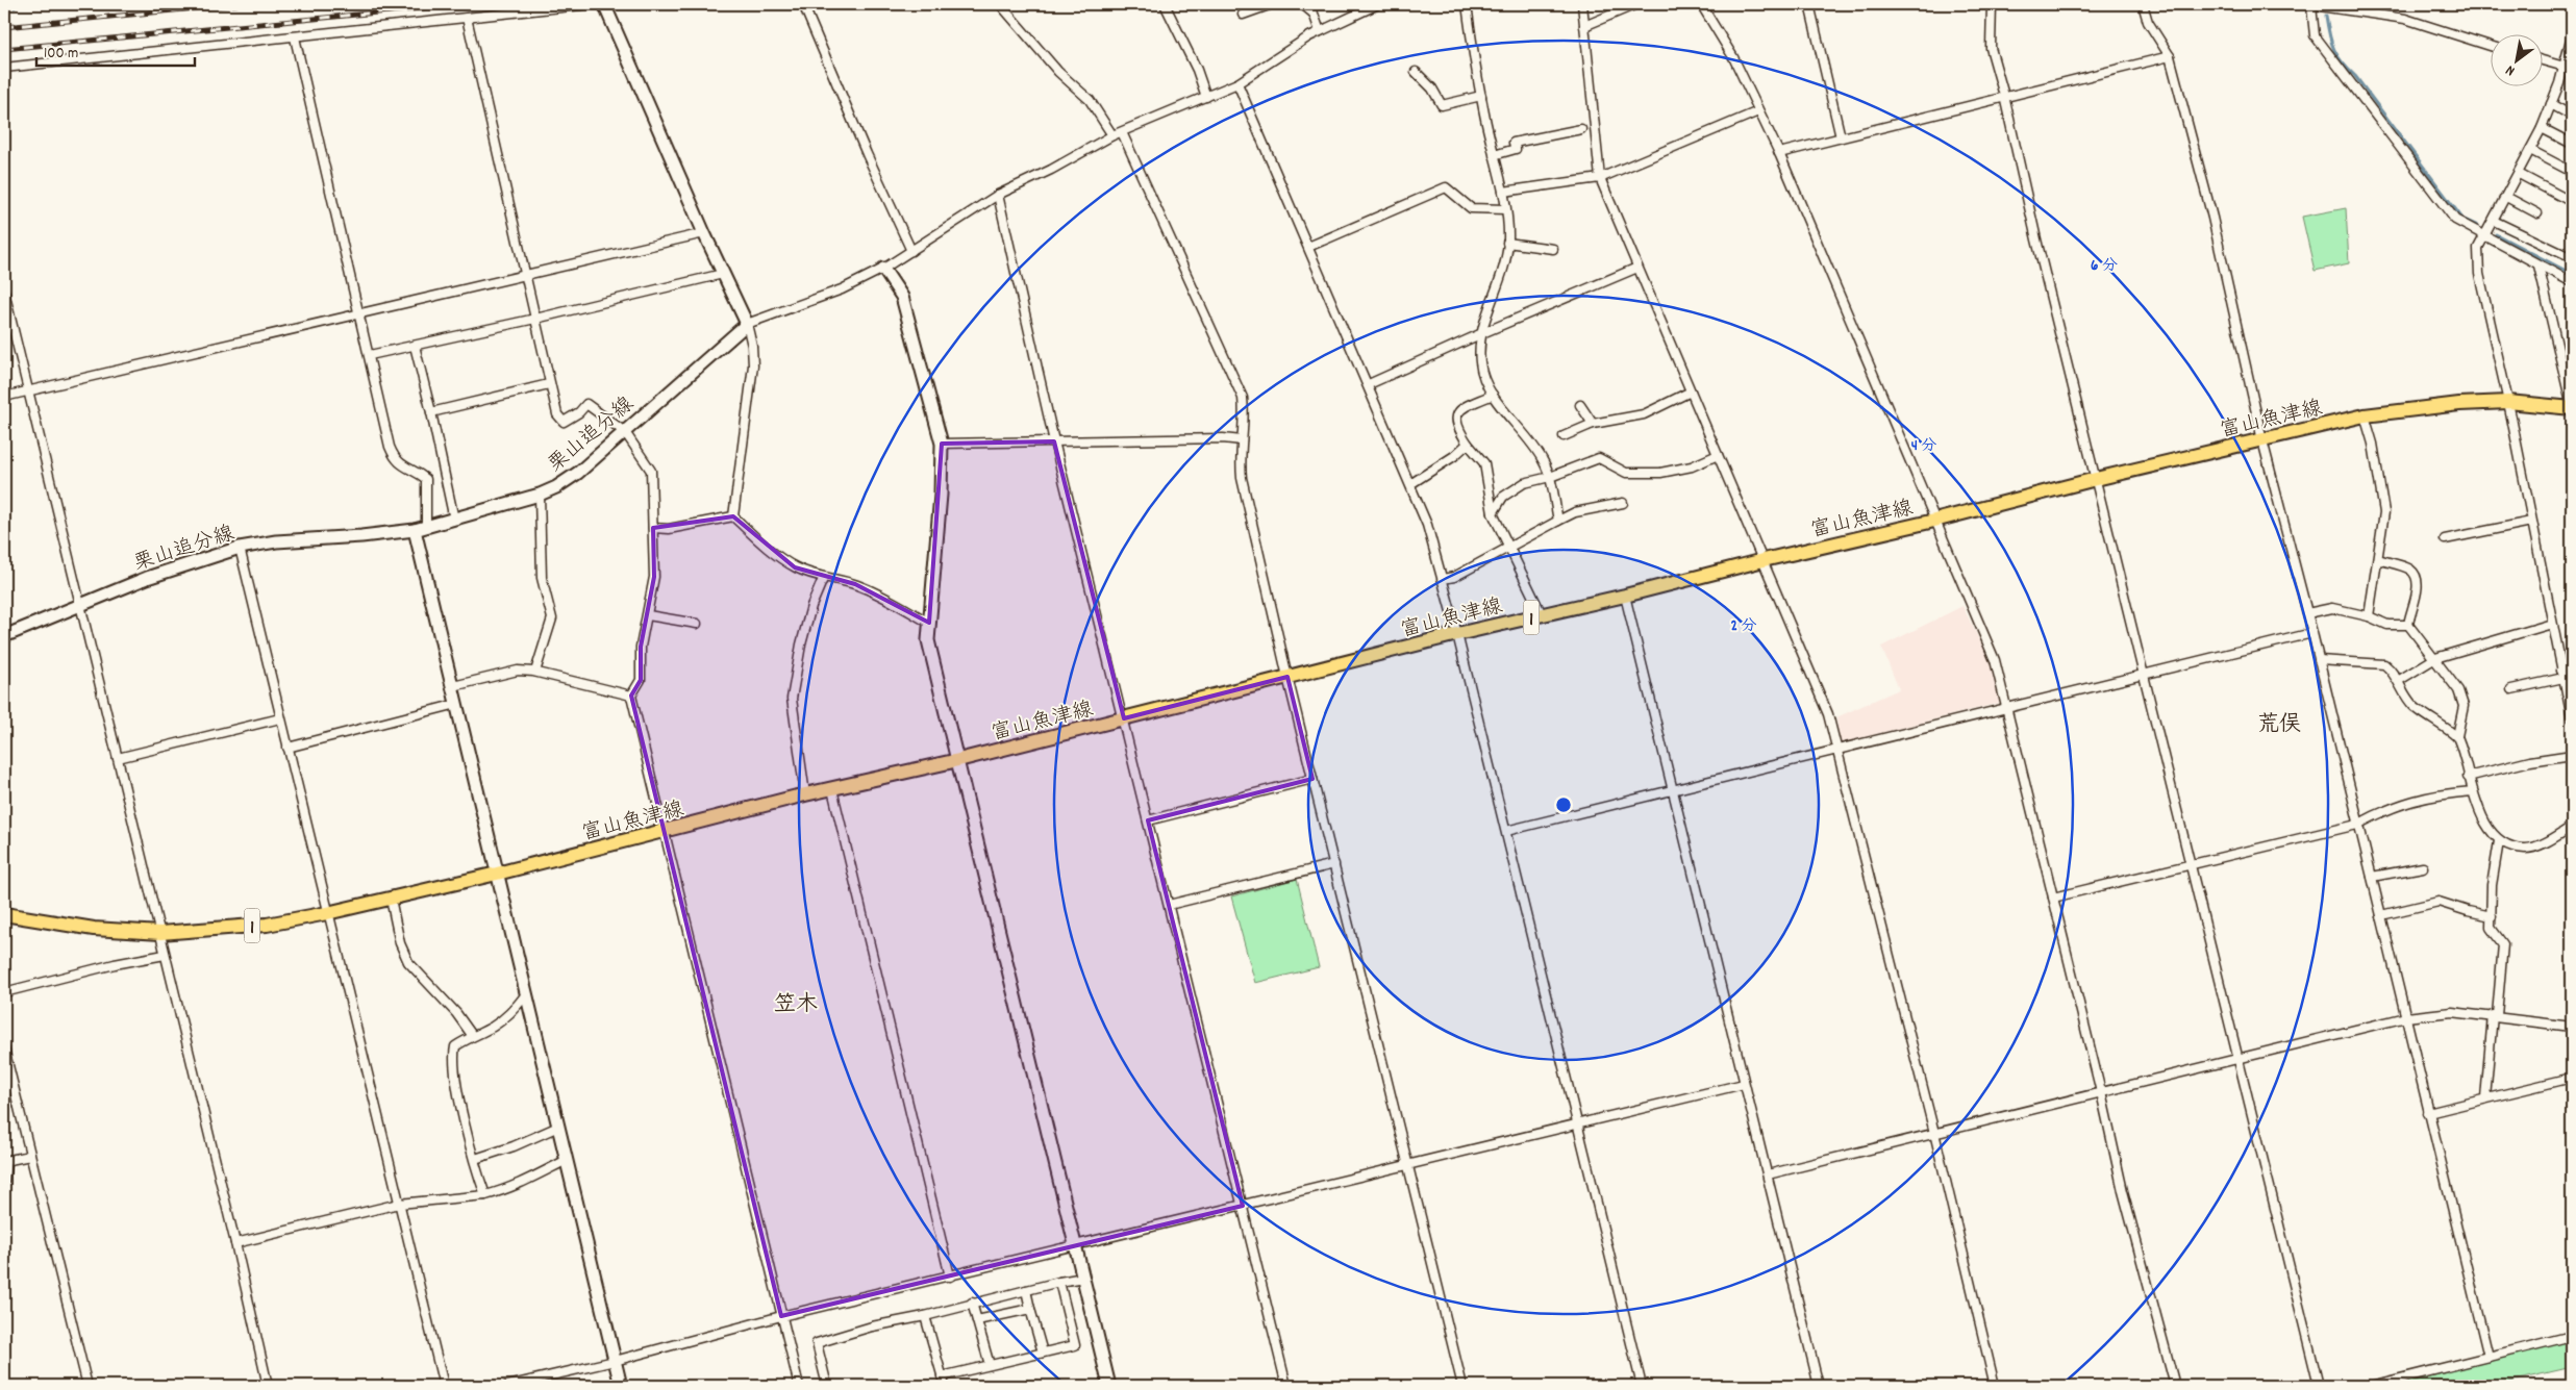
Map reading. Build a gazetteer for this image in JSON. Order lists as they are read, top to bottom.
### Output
{
  "streets": {
    "main road": ["富山魚津線", "1"],
    "street": ["栗山追分線"]
  },
  "crossings": [
    ["富山魚津線", "1"]
  ],
  "districts": ["荒俣", "笠木"],
  "scale_bar": "100 m",
  "north": "bottom left",
  "rings": ["6 分", "4 分", "2 分"]
}
